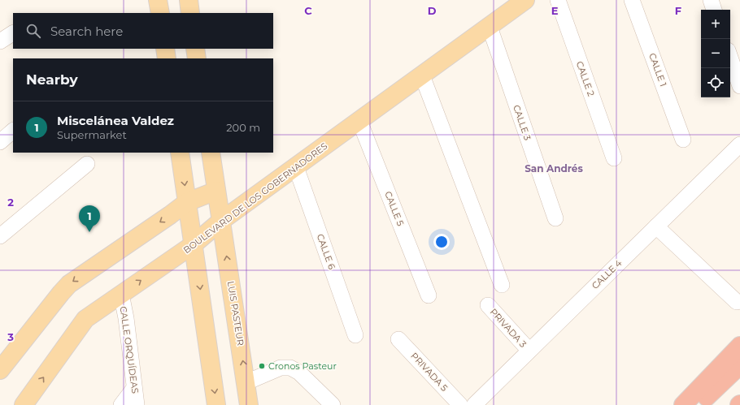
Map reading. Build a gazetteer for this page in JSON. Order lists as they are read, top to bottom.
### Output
{
  "streets": {
    "main road": ["BOULEVARD DE LOS GOBERNADORES", "LUIS PASTEUR"],
    "street": [
      "CALLE 1",
      "CALLE 2",
      "CALLE 3",
      "CALLE 5",
      "CALLE 6",
      "CALLE 4",
      "PRIVADA 3",
      "CALLE ORQUÍDEAS",
      "PRIVADA 5"
    ]
  },
  "crossings": [
    ["CALLE 3", "BOULEVARD DE LOS GOBERNADORES"],
    ["BOULEVARD DE LOS GOBERNADORES", "CALLE 5"],
    ["BOULEVARD DE LOS GOBERNADORES", "CALLE 6"],
    ["BOULEVARD DE LOS GOBERNADORES", "LUIS PASTEUR"],
    ["BOULEVARD DE LOS GOBERNADORES", "CALLE ORQUÍDEAS"],
    ["CALLE 4", "PRIVADA 3"]
  ],
  "districts": ["San Andrés"],
  "places": ["Cronos Pasteur"],
  "page": {
    "map_buttons": ["+", "−"],
    "search": "Search here",
    "heading": "Nearby",
    "list": [
      {
        "mark": "1",
        "name": "Miscelánea Valdez",
        "note": "Supermarket",
        "value": "200 m"
      }
    ],
    "pins": "1"
  },
  "grid": {
    "columns": [
      "C",
      "D",
      "E",
      "F"
    ],
    "rows": ["2", "3"]
  }
}
